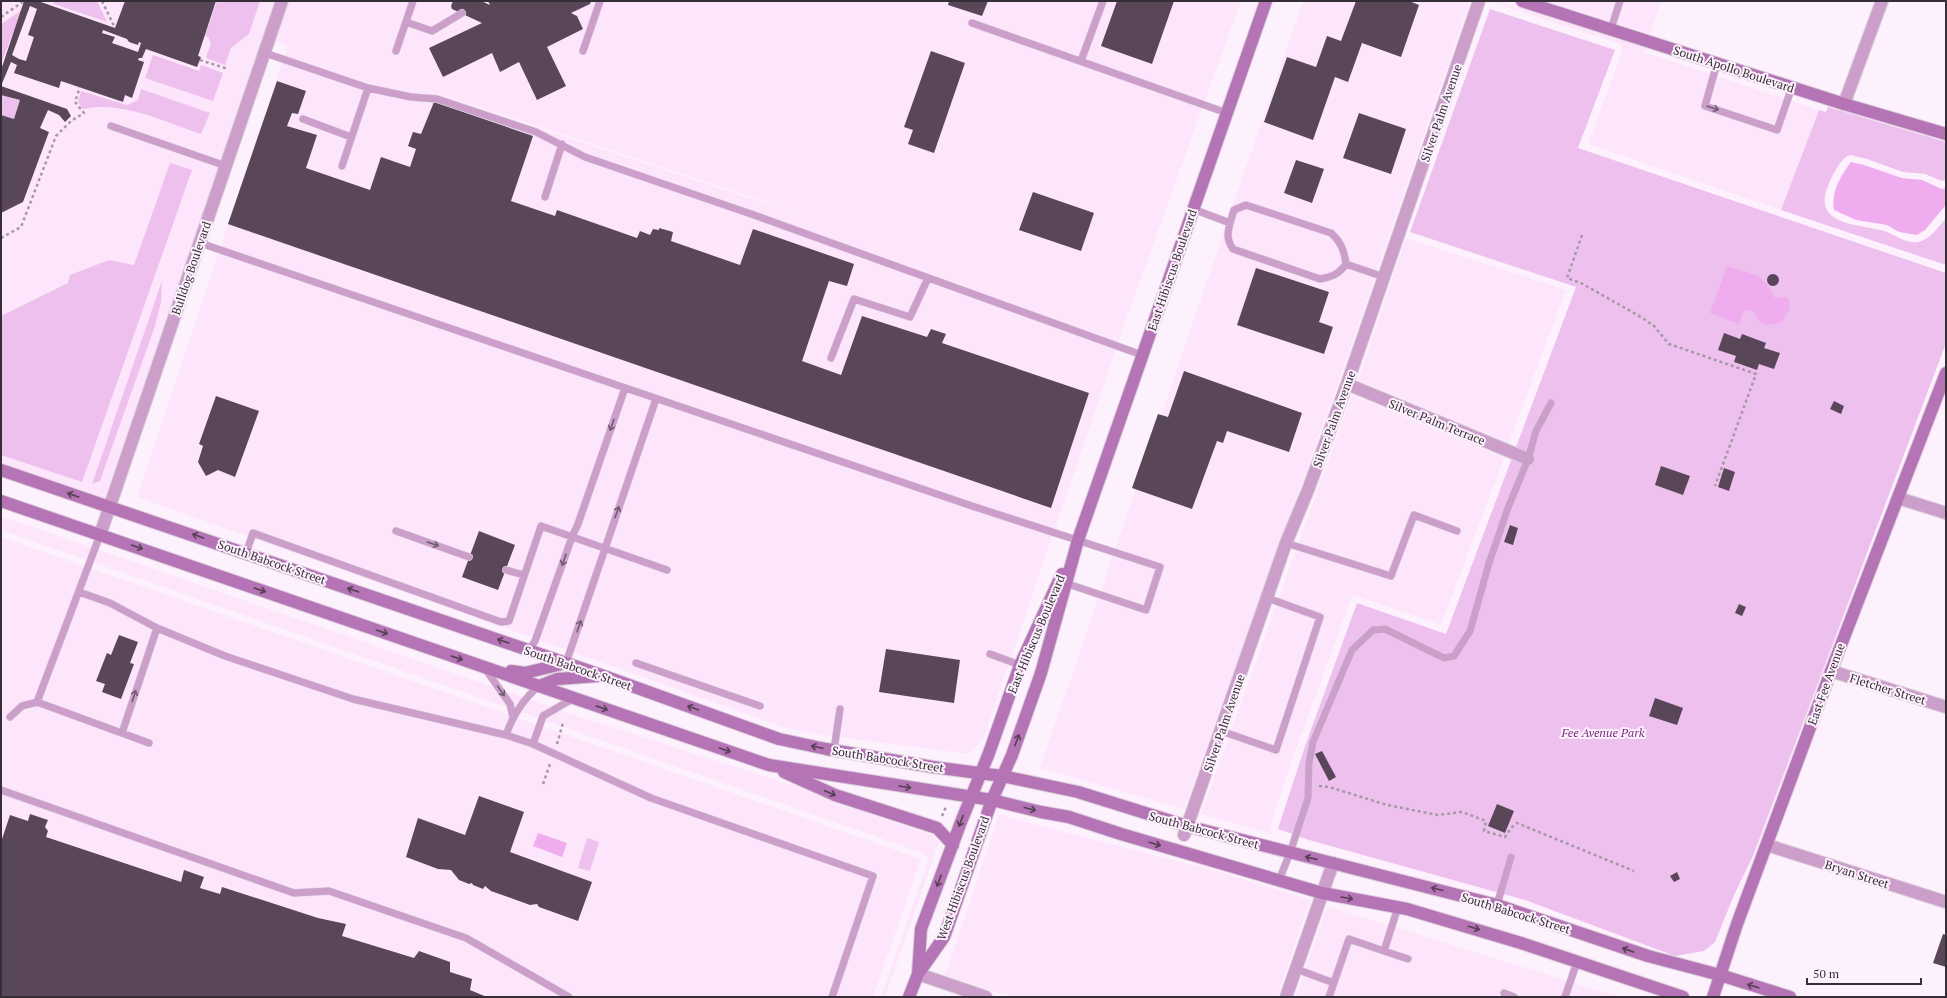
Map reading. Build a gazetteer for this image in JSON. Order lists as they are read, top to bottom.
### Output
{
  "streets": {
    "main road": [
      "South Apollo Boulevard",
      "East Hibiscus Boulevard",
      "South Babcock Street",
      "East Fee Avenue",
      "West Hibiscus Boulevard"
    ],
    "street": [
      "Silver Palm Avenue",
      "Bulldog Boulevard",
      "Silver Palm Terrace",
      "Fletcher Street",
      "Bryan Street"
    ]
  },
  "crossings": [
    ["Silver Palm Avenue", "Silver Palm Terrace"],
    ["Silver Palm Avenue", "South Babcock Street"],
    ["Bulldog Boulevard", "South Babcock Street"],
    ["East Hibiscus Boulevard", "South Babcock Street"],
    ["East Hibiscus Boulevard", "West Hibiscus Boulevard"],
    ["South Babcock Street", "East Fee Avenue"],
    ["South Babcock Street", "West Hibiscus Boulevard"],
    ["East Fee Avenue", "Fletcher Street"],
    ["East Fee Avenue", "Bryan Street"]
  ],
  "parks": ["Fee Avenue Park"],
  "scale_bar": "50 m"
}
